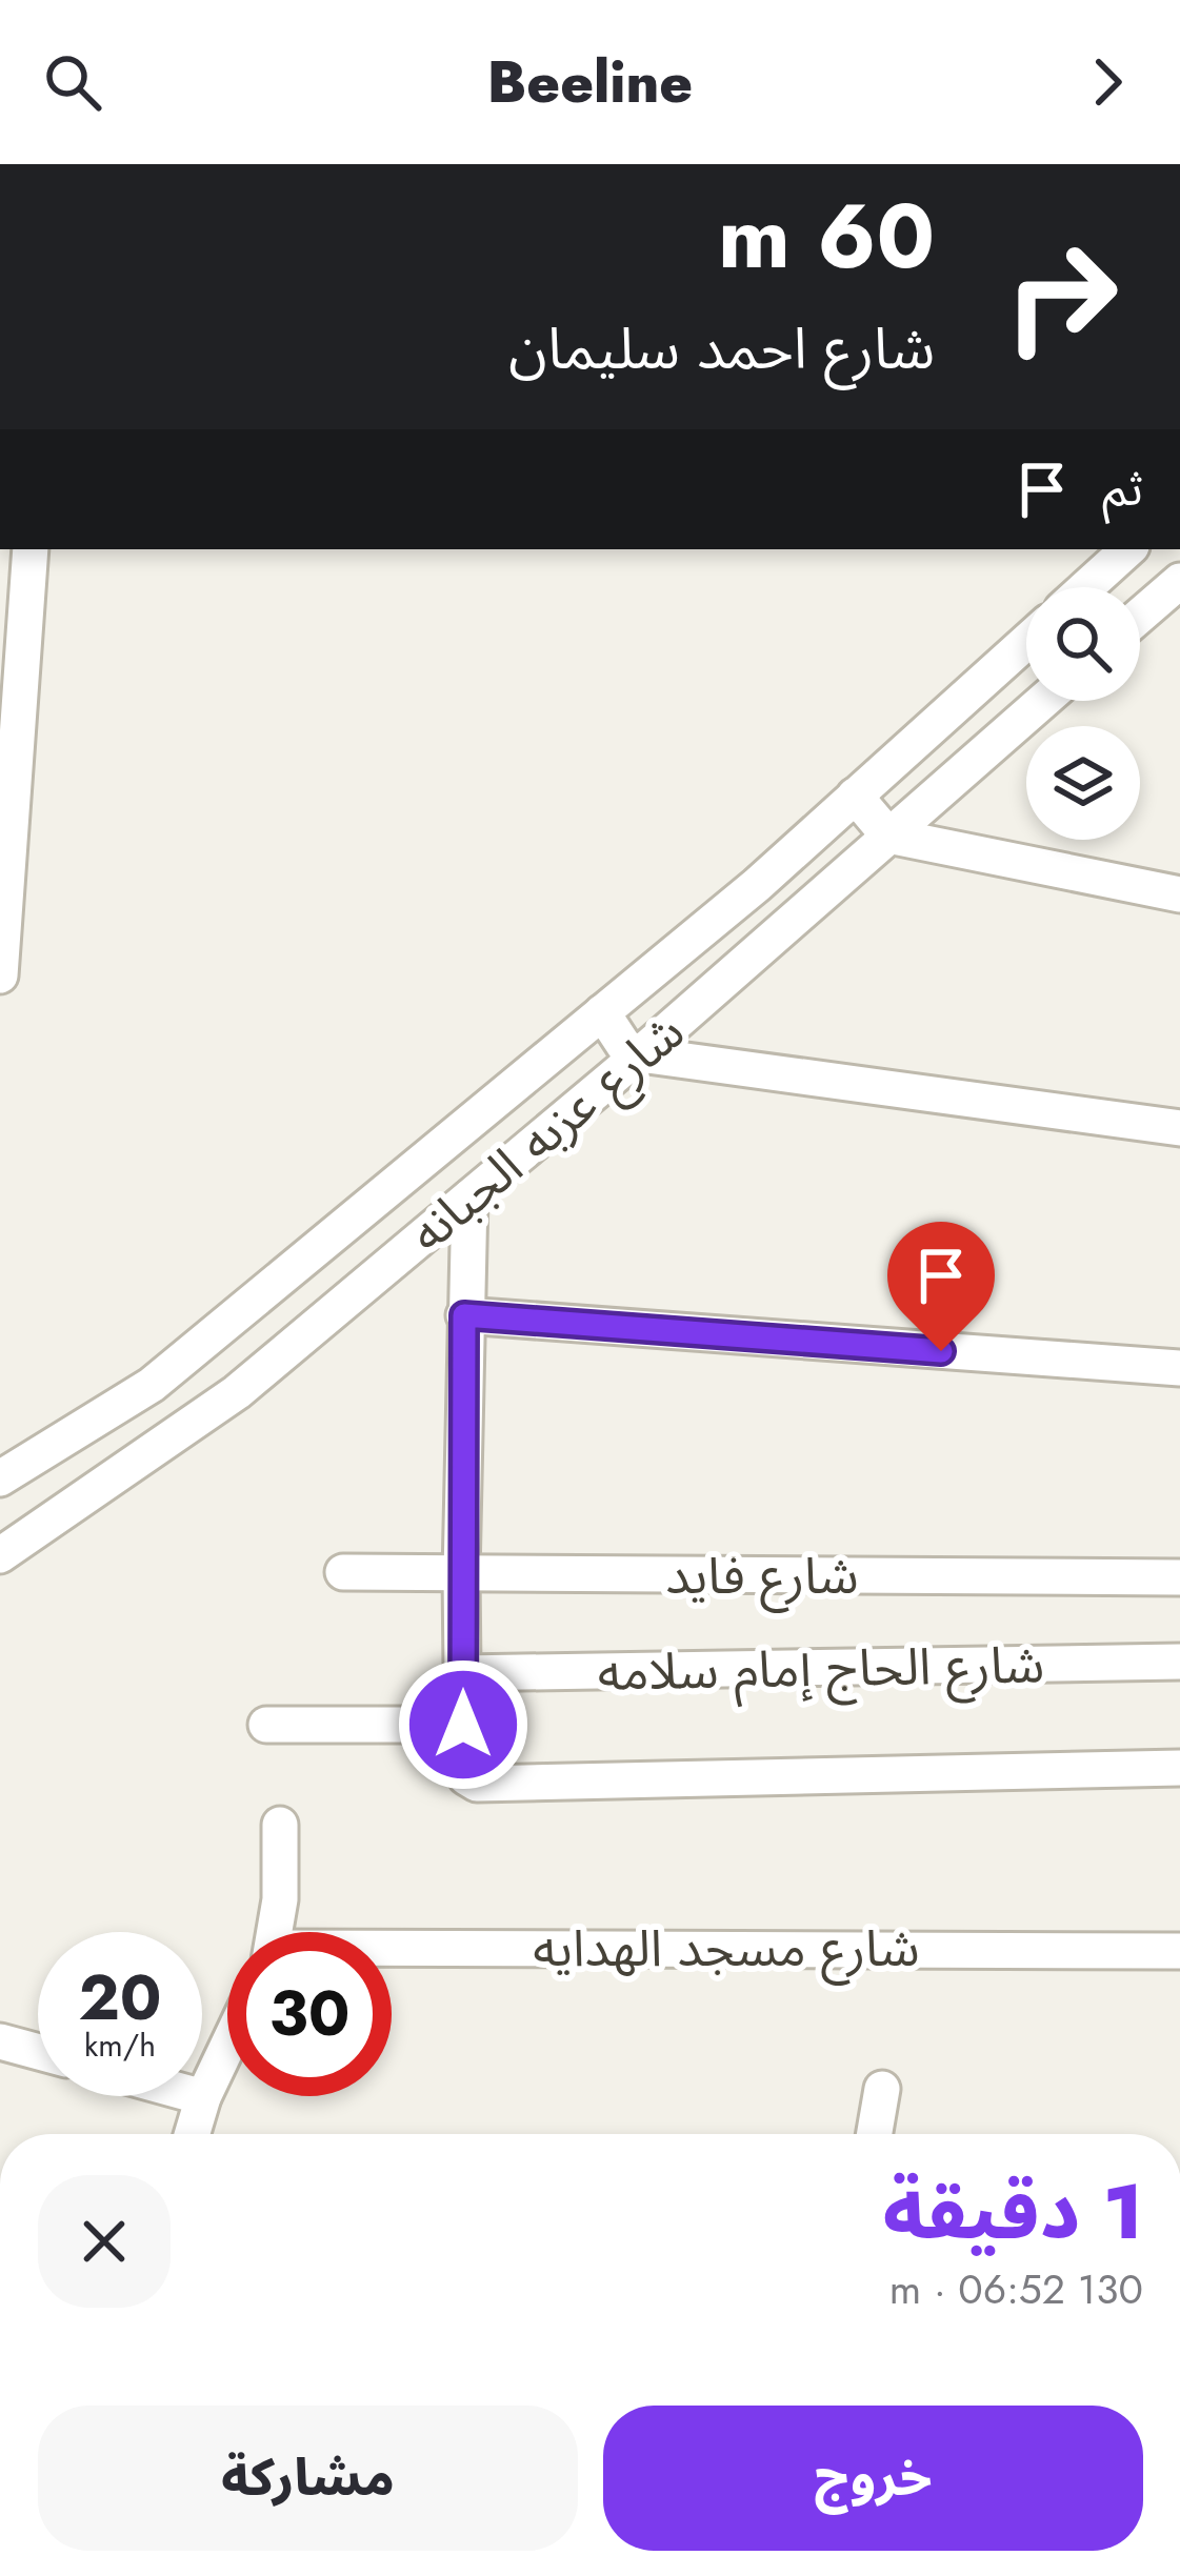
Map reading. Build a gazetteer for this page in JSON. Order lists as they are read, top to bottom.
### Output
{
  "streets": {
    "street": [
      "شارع عزبه الجبانه",
      "شارع فايد",
      "شارع الحاج إمام سلامه",
      "شارع مسجد الهدايه"
    ]
  },
  "page": {
    "header": "Beeline",
    "turn": ["60 m", "شارع احمد سليمان"],
    "then": "ثم",
    "speed": "20 km/h",
    "limit": "30",
    "heading": ["1 دقيقة", "130 m · 06:52"],
    "buttons": ["خروج", "مشاركة"]
  }
}
